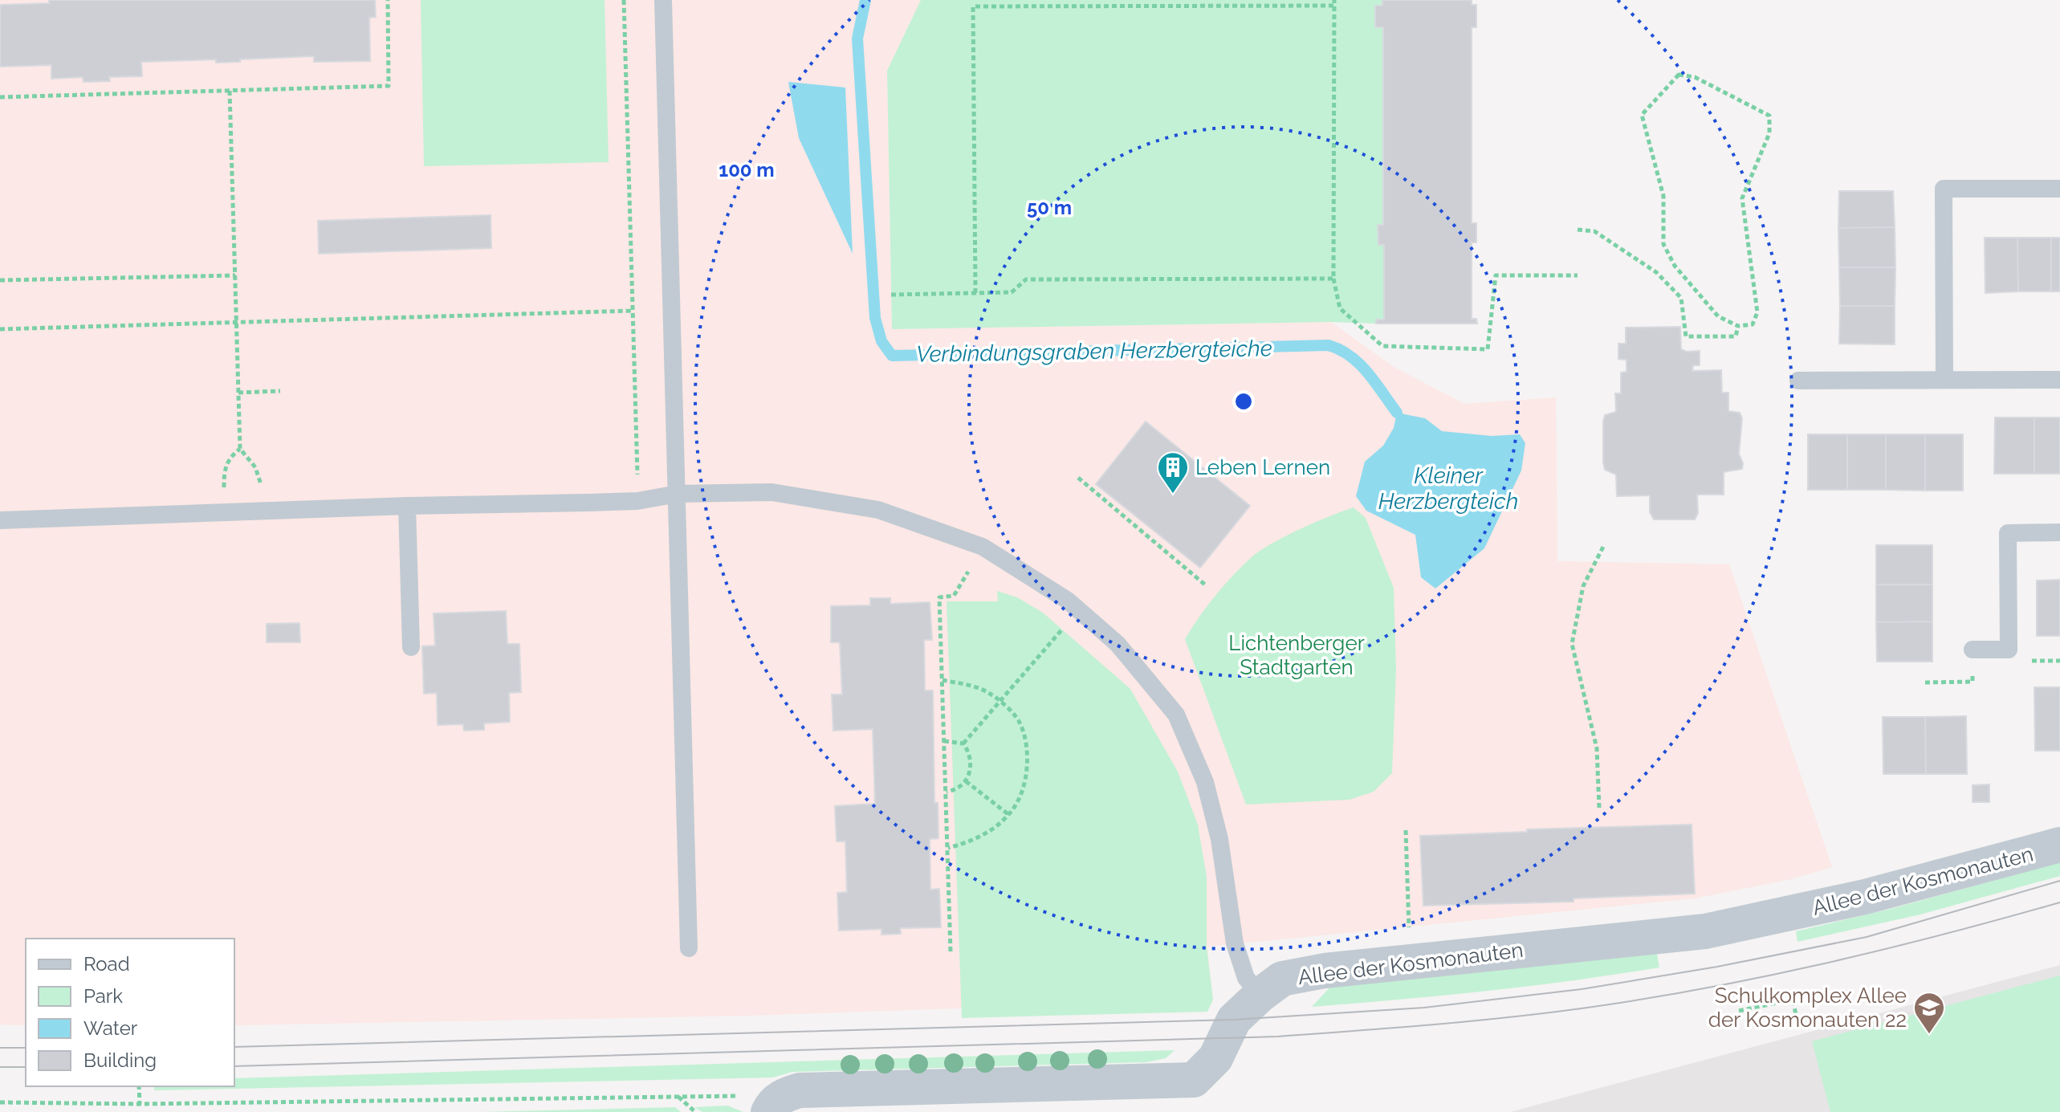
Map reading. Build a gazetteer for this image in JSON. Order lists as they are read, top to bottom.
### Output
{
  "streets": {
    "street": ["Allee der Kosmonauten"]
  },
  "water": ["Verbindungsgraben Herzbergteiche", "Kleiner Herzbergteich"],
  "parks": ["Lichtenberger Stadtgarten"],
  "places": {
    "building": ["Leben Lernen"],
    "school or university": ["Schulkomplex Allee der Kosmonauten 22"]
  },
  "legend": [
    "Road",
    "Park",
    "Water",
    "Building"
  ],
  "rings": ["100 m", "50 m"]
}
